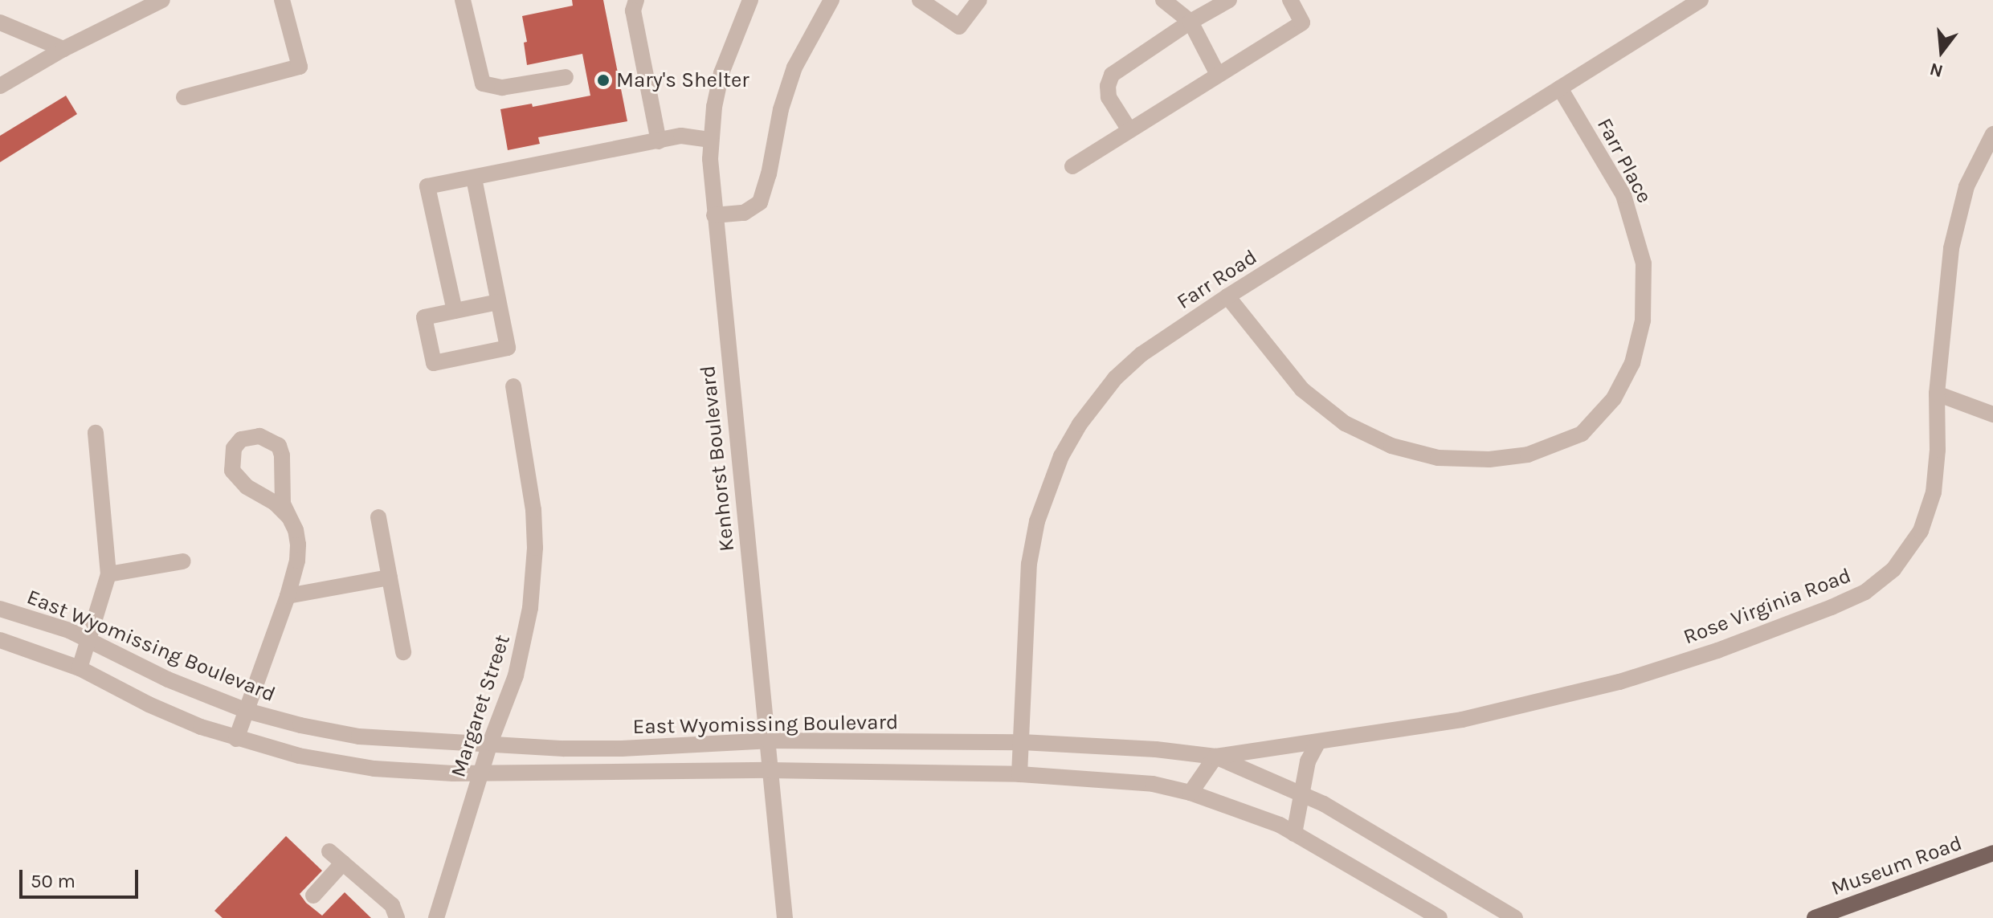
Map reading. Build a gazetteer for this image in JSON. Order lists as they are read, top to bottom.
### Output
{
  "streets": {
    "main road": ["Museum Road"],
    "street": [
      "Farr Place",
      "Farr Road",
      "Kenhorst Boulevard",
      "Rose Virginia Road",
      "East Wyomissing Boulevard",
      "Margaret Street"
    ]
  },
  "crossings": [
    ["Farr Place", "Farr Road"],
    ["Farr Road", "East Wyomissing Boulevard"],
    ["Kenhorst Boulevard", "East Wyomissing Boulevard"],
    ["Rose Virginia Road", "East Wyomissing Boulevard"],
    ["East Wyomissing Boulevard", "Margaret Street"]
  ],
  "places": ["Mary's Shelter"],
  "scale_bar": "50 m",
  "north": "bottom"
}
